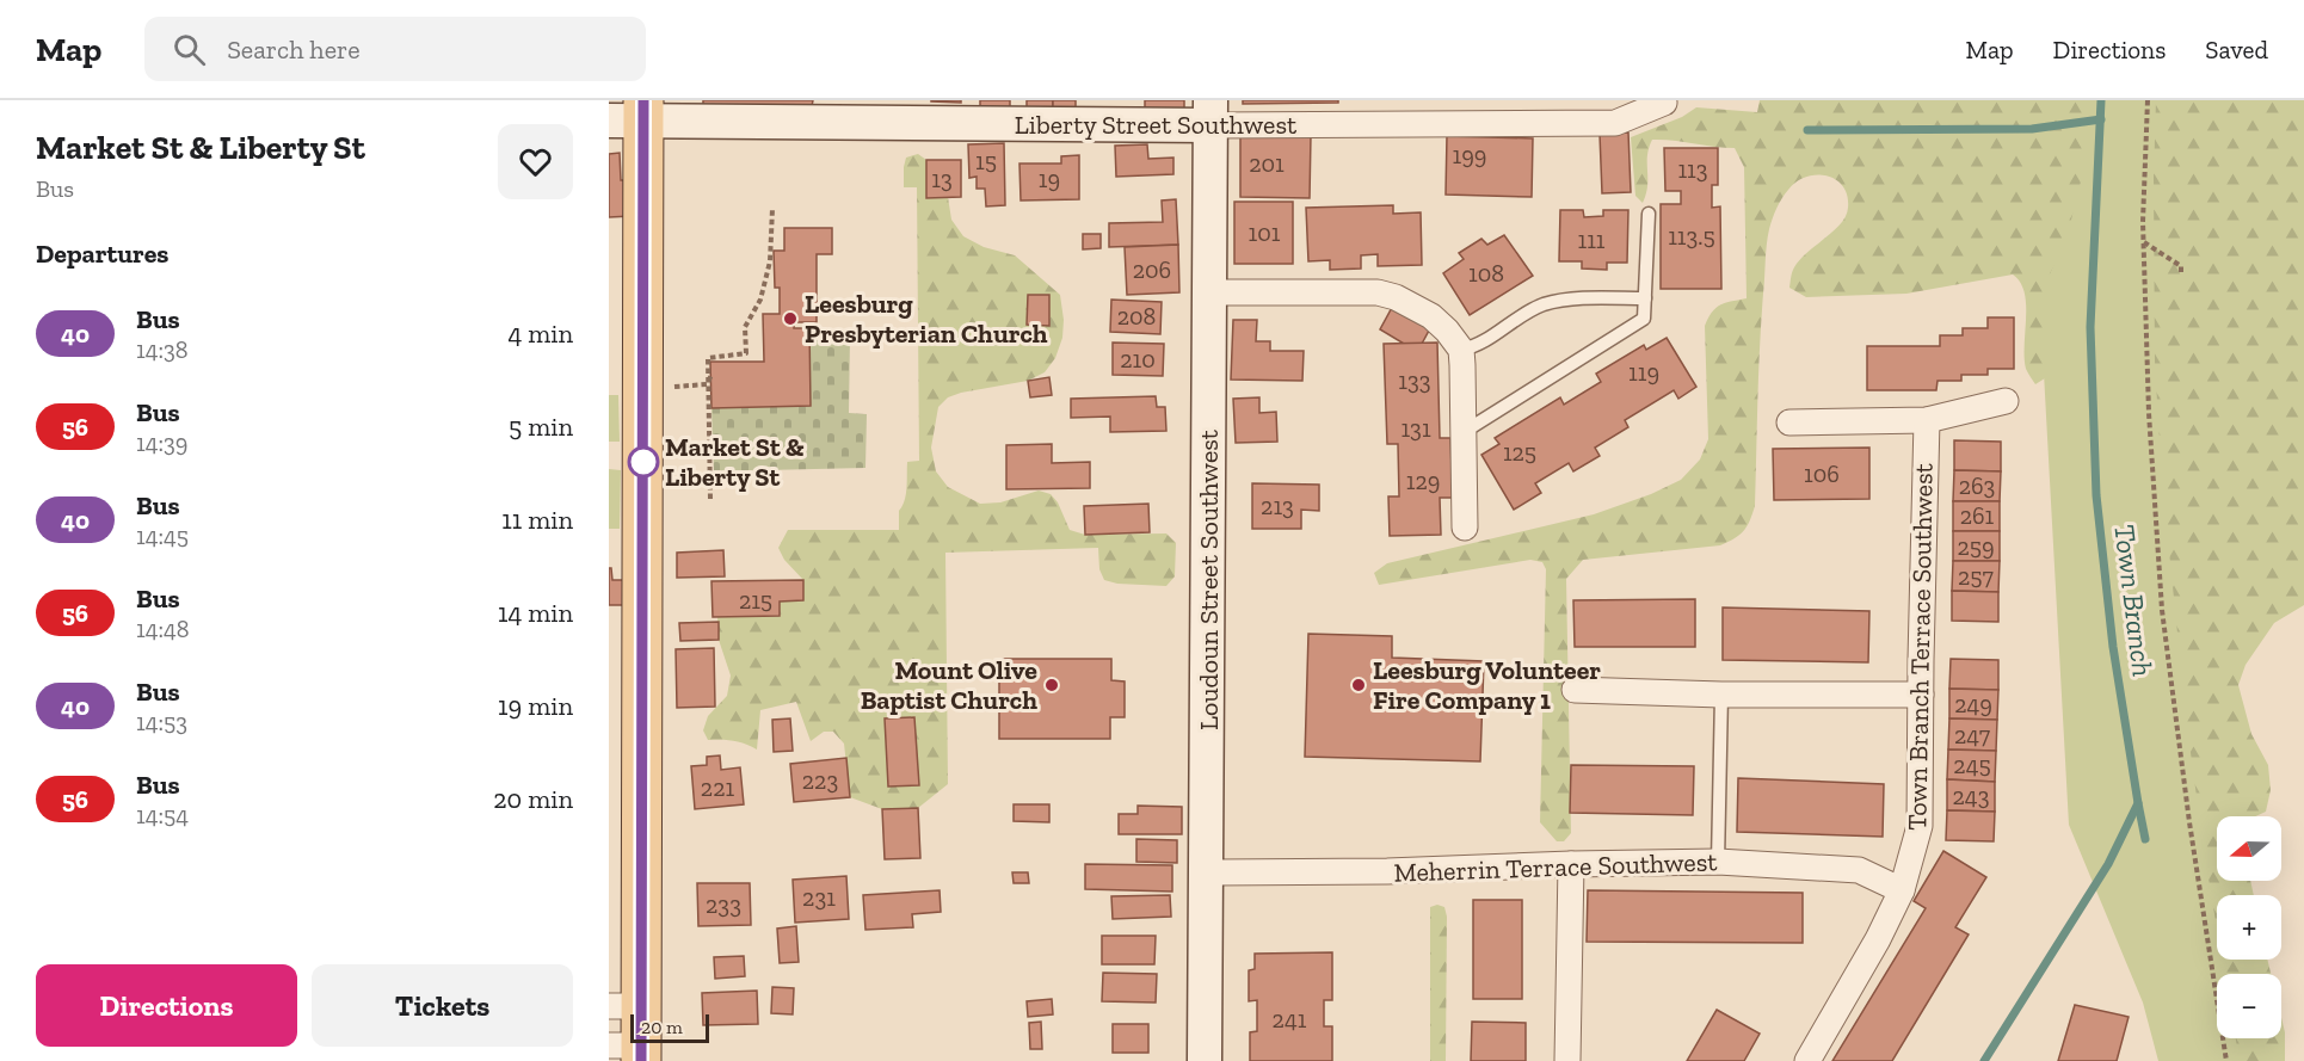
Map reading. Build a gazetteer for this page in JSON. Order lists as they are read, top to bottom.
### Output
{
  "streets": {
    "main road": ["Liberty Street Southwest", "Loudoun Street Southwest"],
    "street": ["Town Branch Terrace Southwest", "Meherrin Terrace Southwest"]
  },
  "crossings": [
    ["Liberty Street Southwest", "Loudoun Street Southwest"],
    ["Loudoun Street Southwest", "Meherrin Terrace Southwest"],
    ["Town Branch Terrace Southwest", "Meherrin Terrace Southwest"]
  ],
  "water": ["Town Branch"],
  "places": [
    "Leesburg Presbyterian Church",
    "Market St & Liberty St",
    "Mount Olive Baptist Church",
    "Leesburg Volunteer Fire Company 1"
  ],
  "lines": ["bus line 40"],
  "house_numbers": [
    "199",
    "15",
    "201",
    "113",
    "13",
    "19",
    "101",
    "113.5",
    "111",
    "206",
    "108",
    "208",
    "210",
    "119",
    "133",
    "131",
    "125",
    "106",
    "129",
    "263",
    "213",
    "261",
    "259",
    "257",
    "215",
    "249",
    "247",
    "245",
    "223",
    "221",
    "243",
    "231",
    "233",
    "241"
  ],
  "scale_bar": "20 m",
  "north": "left",
  "page": {
    "header": "Map",
    "search": "Search here",
    "nav": ["Map", "Directions", "Saved"],
    "heading": [
      ["Market St & Liberty St", "Bus"],
      "Departures"
    ],
    "list": [
      {
        "mark": "40",
        "name": "Bus",
        "note": "14:38",
        "value": "4 min"
      },
      {
        "mark": "56",
        "name": "Bus",
        "note": "14:39",
        "value": "5 min"
      },
      {
        "mark": "40",
        "name": "Bus",
        "note": "14:45",
        "value": "11 min"
      },
      {
        "mark": "56",
        "name": "Bus",
        "note": "14:48",
        "value": "14 min"
      },
      {
        "mark": "40",
        "name": "Bus",
        "note": "14:53",
        "value": "19 min"
      },
      {
        "mark": "56",
        "name": "Bus",
        "note": "14:54",
        "value": "20 min"
      }
    ],
    "map_buttons": ["+", "−"],
    "buttons": ["Directions", "Tickets"],
    "scale": "20 m"
  }
}
